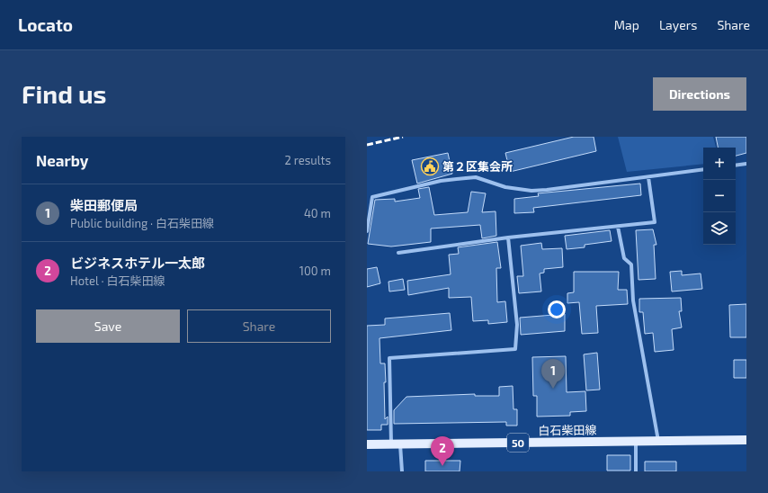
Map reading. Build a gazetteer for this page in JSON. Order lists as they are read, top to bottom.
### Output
{
  "streets": {
    "main road": ["白石柴田線", "50"]
  },
  "places": {
    "public building": ["第２区集会所"]
  },
  "page": {
    "header": "Locato",
    "nav": ["Map", "Layers", "Share"],
    "buttons": [
      "Directions",
      ["Save", "Share"]
    ],
    "title": "Find us",
    "heading": ["Nearby", "2 results"],
    "map_buttons": ["+", "−"],
    "list": [
      {
        "mark": "1",
        "name": "柴田郵便局",
        "note": "Public building · 白石柴田線",
        "value": "40 m"
      },
      {
        "mark": "2",
        "name": "ビジネスホテル一太郎",
        "note": "Hotel · 白石柴田線",
        "value": "100 m"
      }
    ],
    "pins": ["1", "2"]
  }
}
